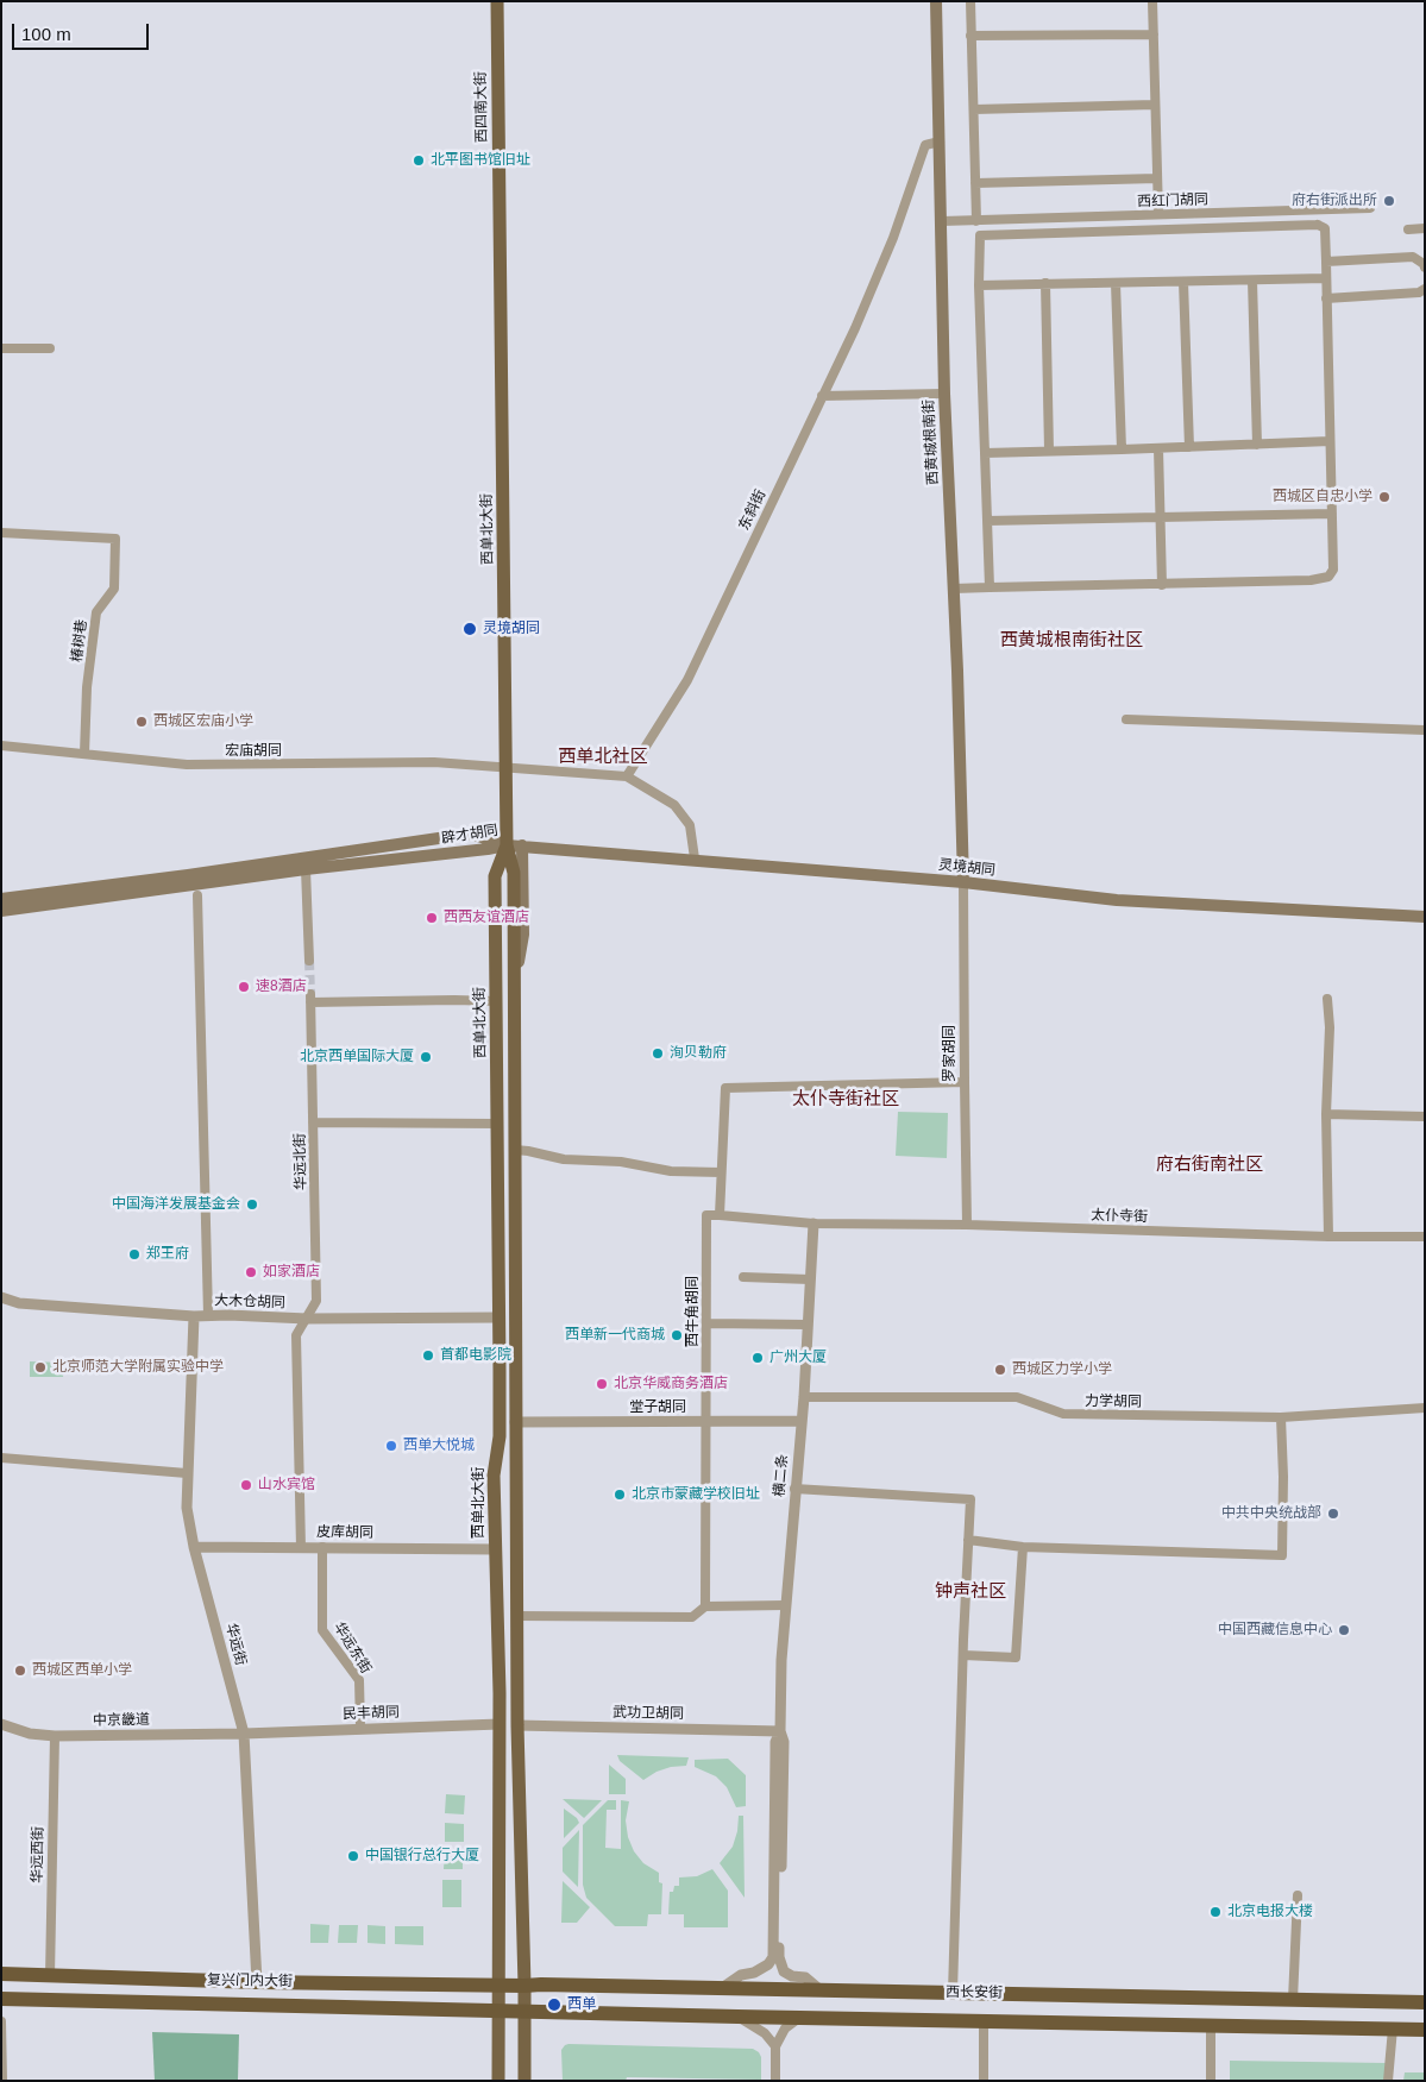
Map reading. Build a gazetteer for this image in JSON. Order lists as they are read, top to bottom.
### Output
{
  "streets": {
    "highway": ["复兴门内大街", "西长安街"],
    "main road": [
      "西四南大街",
      "西黄城根南街",
      "西单北大街",
      "辟才胡同",
      "灵境胡同"
    ],
    "street": [
      "西红门胡同",
      "东斜街",
      "椿树巷",
      "宏庙胡同",
      "罗家胡同",
      "华远北街",
      "太仆寺街",
      "大木仓胡同",
      "西牛角胡同",
      "力学胡同",
      "堂子胡同",
      "横二条",
      "皮库胡同",
      "华远街",
      "华远东街",
      "民丰胡同",
      "武功卫胡同",
      "中京畿道",
      "华远西街"
    ]
  },
  "crossings": [
    ["西四南大街", "西单北大街"],
    ["西红门胡同", "西黄城根南街"],
    ["西黄城根南街", "东斜街"],
    ["西黄城根南街", "灵境胡同"],
    ["西黄城根南街", "罗家胡同"],
    ["西单北大街", "宏庙胡同"],
    ["西单北大街", "辟才胡同"],
    ["西单北大街", "灵境胡同"],
    ["西单北大街", "华远北街"],
    ["西单北大街", "大木仓胡同"],
    ["西单北大街", "堂子胡同"],
    ["西单北大街", "皮库胡同"],
    ["西单北大街", "民丰胡同"],
    ["西单北大街", "武功卫胡同"],
    ["西单北大街", "复兴门内大街"],
    ["西单北大街", "西长安街"],
    ["椿树巷", "宏庙胡同"],
    ["辟才胡同", "灵境胡同"],
    ["灵境胡同", "罗家胡同"],
    ["罗家胡同", "太仆寺街"],
    ["华远北街", "大木仓胡同"],
    ["华远北街", "皮库胡同"],
    ["太仆寺街", "西牛角胡同"],
    ["太仆寺街", "横二条"],
    ["大木仓胡同", "华远街"],
    ["西牛角胡同", "堂子胡同"],
    ["力学胡同", "横二条"],
    ["堂子胡同", "横二条"],
    ["横二条", "武功卫胡同"],
    ["横二条", "西长安街"],
    ["皮库胡同", "华远街"],
    ["皮库胡同", "华远东街"],
    ["华远街", "民丰胡同"],
    ["华远街", "中京畿道"],
    ["华远街", "复兴门内大街"],
    ["华远东街", "民丰胡同"],
    ["民丰胡同", "中京畿道"],
    ["中京畿道", "华远西街"],
    ["华远西街", "复兴门内大街"],
    ["复兴门内大街", "西长安街"]
  ],
  "districts": [
    "西黄城根南街社区",
    "西单北社区",
    "太仆寺街社区",
    "府右街南社区",
    "钟声社区"
  ],
  "places": [
    "北平图书馆旧址",
    "府右街派出所",
    "西城区自忠小学",
    "灵境胡同",
    "西城区宏庙小学",
    "西西友谊酒店",
    "速8酒店",
    "洵贝勒府",
    "北京西单国际大厦",
    "中国海洋发展基金会",
    "郑王府",
    "如家酒店",
    "西单新一代商城",
    "首都电影院",
    "广州大厦",
    "北京师范大学附属实验中学",
    "西城区力学小学",
    "北京华威商务酒店",
    "西单大悦城",
    "山水宾馆",
    "北京市蒙藏学校旧址",
    "中共中央统战部",
    "中国西藏信息中心",
    "西城区西单小学",
    "中国银行总行大厦",
    "北京电报大楼",
    "西单"
  ],
  "scale_bar": "100 m"
}
